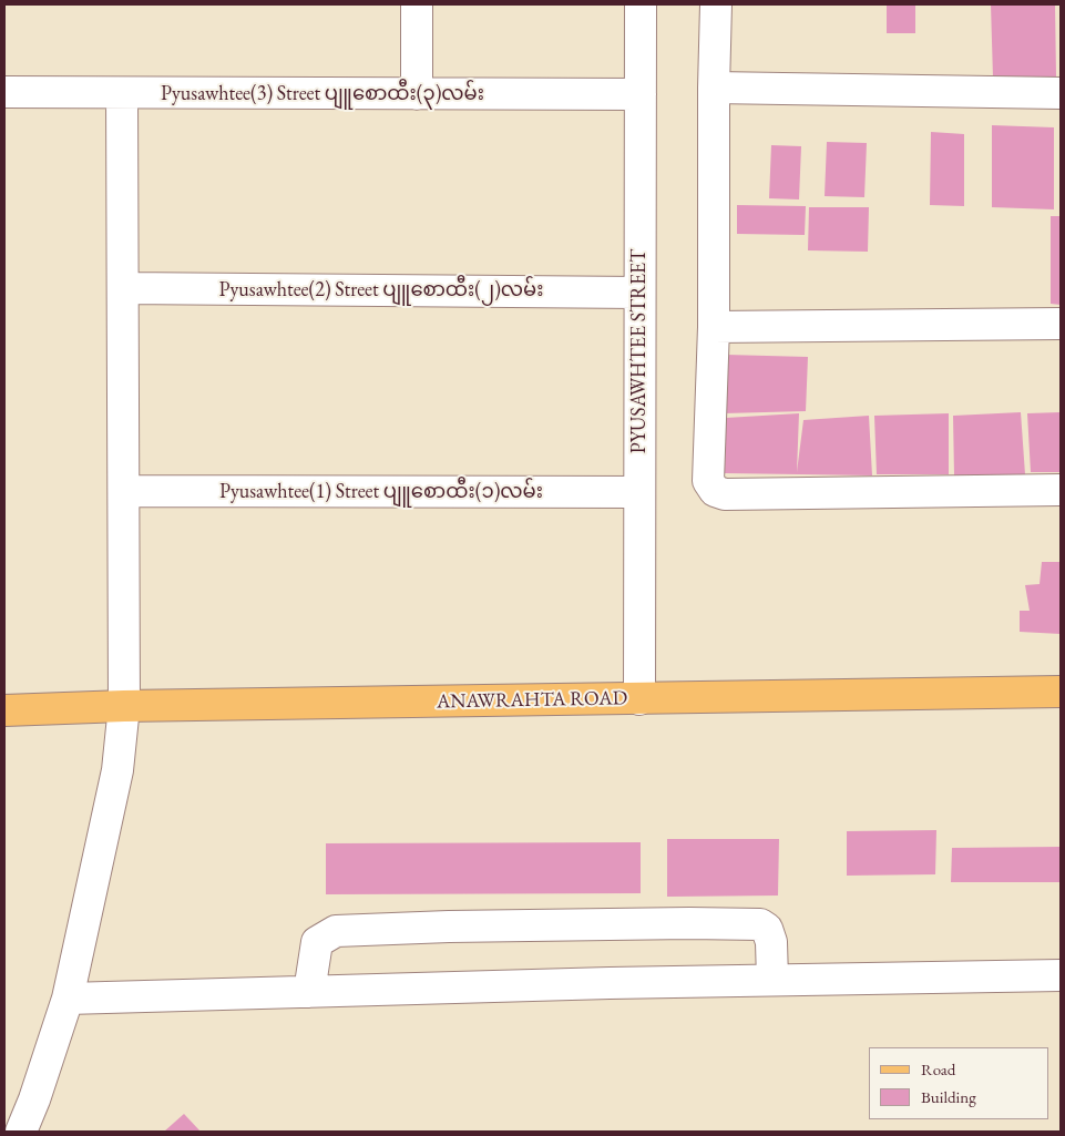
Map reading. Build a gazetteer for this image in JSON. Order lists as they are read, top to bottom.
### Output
{
  "streets": {
    "main road": ["ANAWRAHTA ROAD"],
    "street": [
      "Pyusawhtee(3) Street ပျူစောထီး(၃)လမ်း",
      "Pyusawhtee(2) Street ပျူစောထီး(၂)လမ်း",
      "PYUSAWHTEE STREET",
      "Pyusawhtee(1) Street ပျူစောထီး(၁)လမ်း"
    ]
  },
  "crossings": [
    ["Pyusawhtee(3) Street ပျူစောထီး(၃)လမ်း", "PYUSAWHTEE STREET"],
    ["Pyusawhtee(2) Street ပျူစောထီး(၂)လမ်း", "PYUSAWHTEE STREET"],
    ["PYUSAWHTEE STREET", "Pyusawhtee(1) Street ပျူစောထီး(၁)လမ်း"],
    ["PYUSAWHTEE STREET", "ANAWRAHTA ROAD"]
  ],
  "legend": ["Road", "Building"]
}
